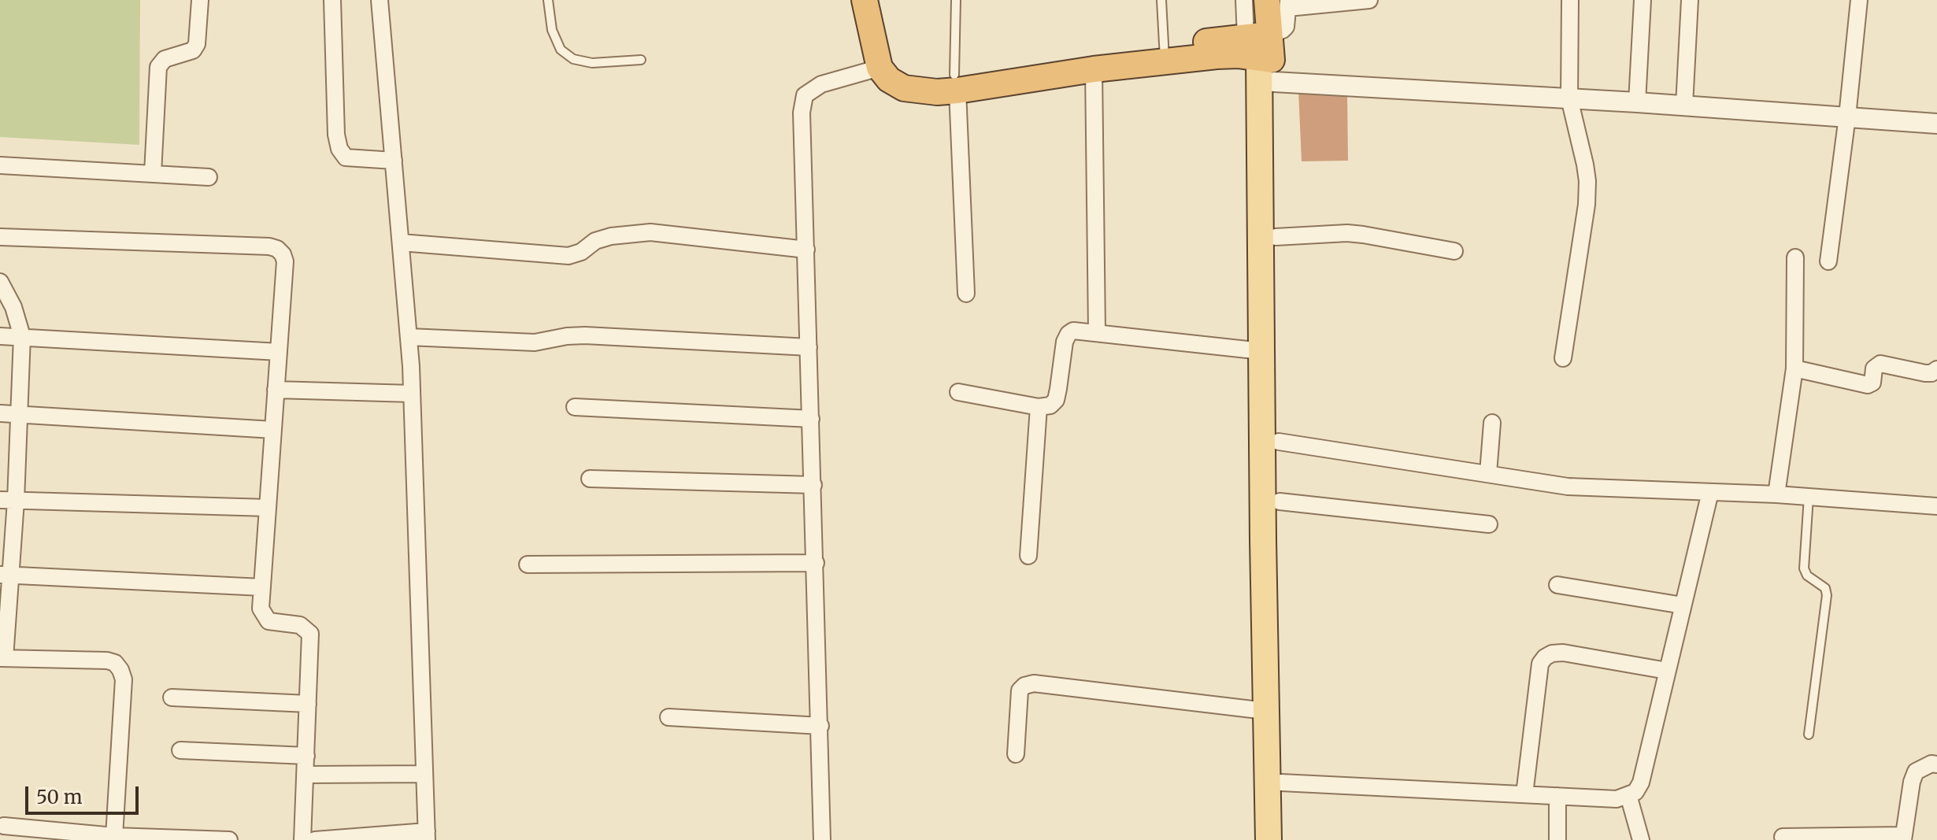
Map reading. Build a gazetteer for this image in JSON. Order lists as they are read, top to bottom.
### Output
{
  "scale_bar": "50 m"
}
